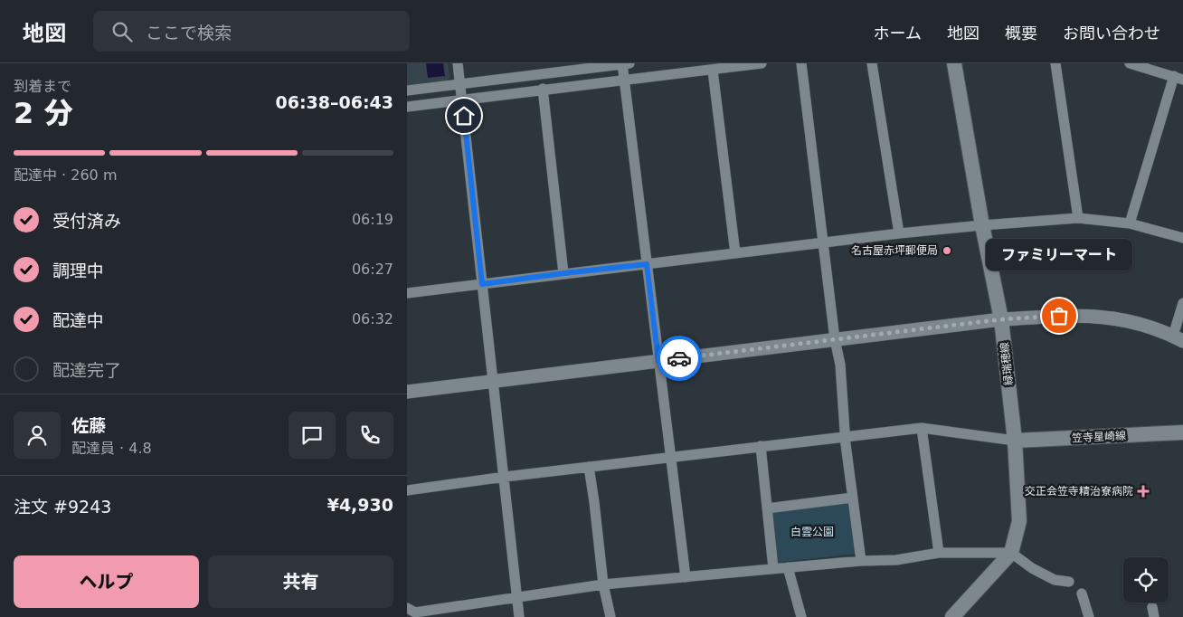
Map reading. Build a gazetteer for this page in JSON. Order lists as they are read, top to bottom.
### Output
{
  "streets": {
    "main road": ["緑瑞穂線", "笠寺星崎線"]
  },
  "crossings": [
    ["緑瑞穂線", "笠寺星崎線"]
  ],
  "parks": ["白雲公園"],
  "places": {
    "other": ["名古屋赤坪郵便局", "ファミリーマート"],
    "health": ["交正会笠寺精治寮病院"]
  },
  "page": {
    "header": "地図",
    "search": "ここで検索",
    "nav": [
      "ホーム",
      "地図",
      "概要",
      "お問い合わせ"
    ],
    "heading": ["2 分", "到着まで", "06:38–06:43"],
    "panel": [
      "佐藤",
      "配達員 · 4.8",
      "注文 #9243",
      "¥4,930"
    ],
    "bar": "配達中 · 260 m",
    "list": [
      ["受付済み", "06:19"],
      ["調理中", "06:27"],
      ["配達中", "06:32"],
      "配達完了"
    ],
    "bubble": "ファミリーマート",
    "buttons": ["ヘルプ", "共有"]
  }
}
